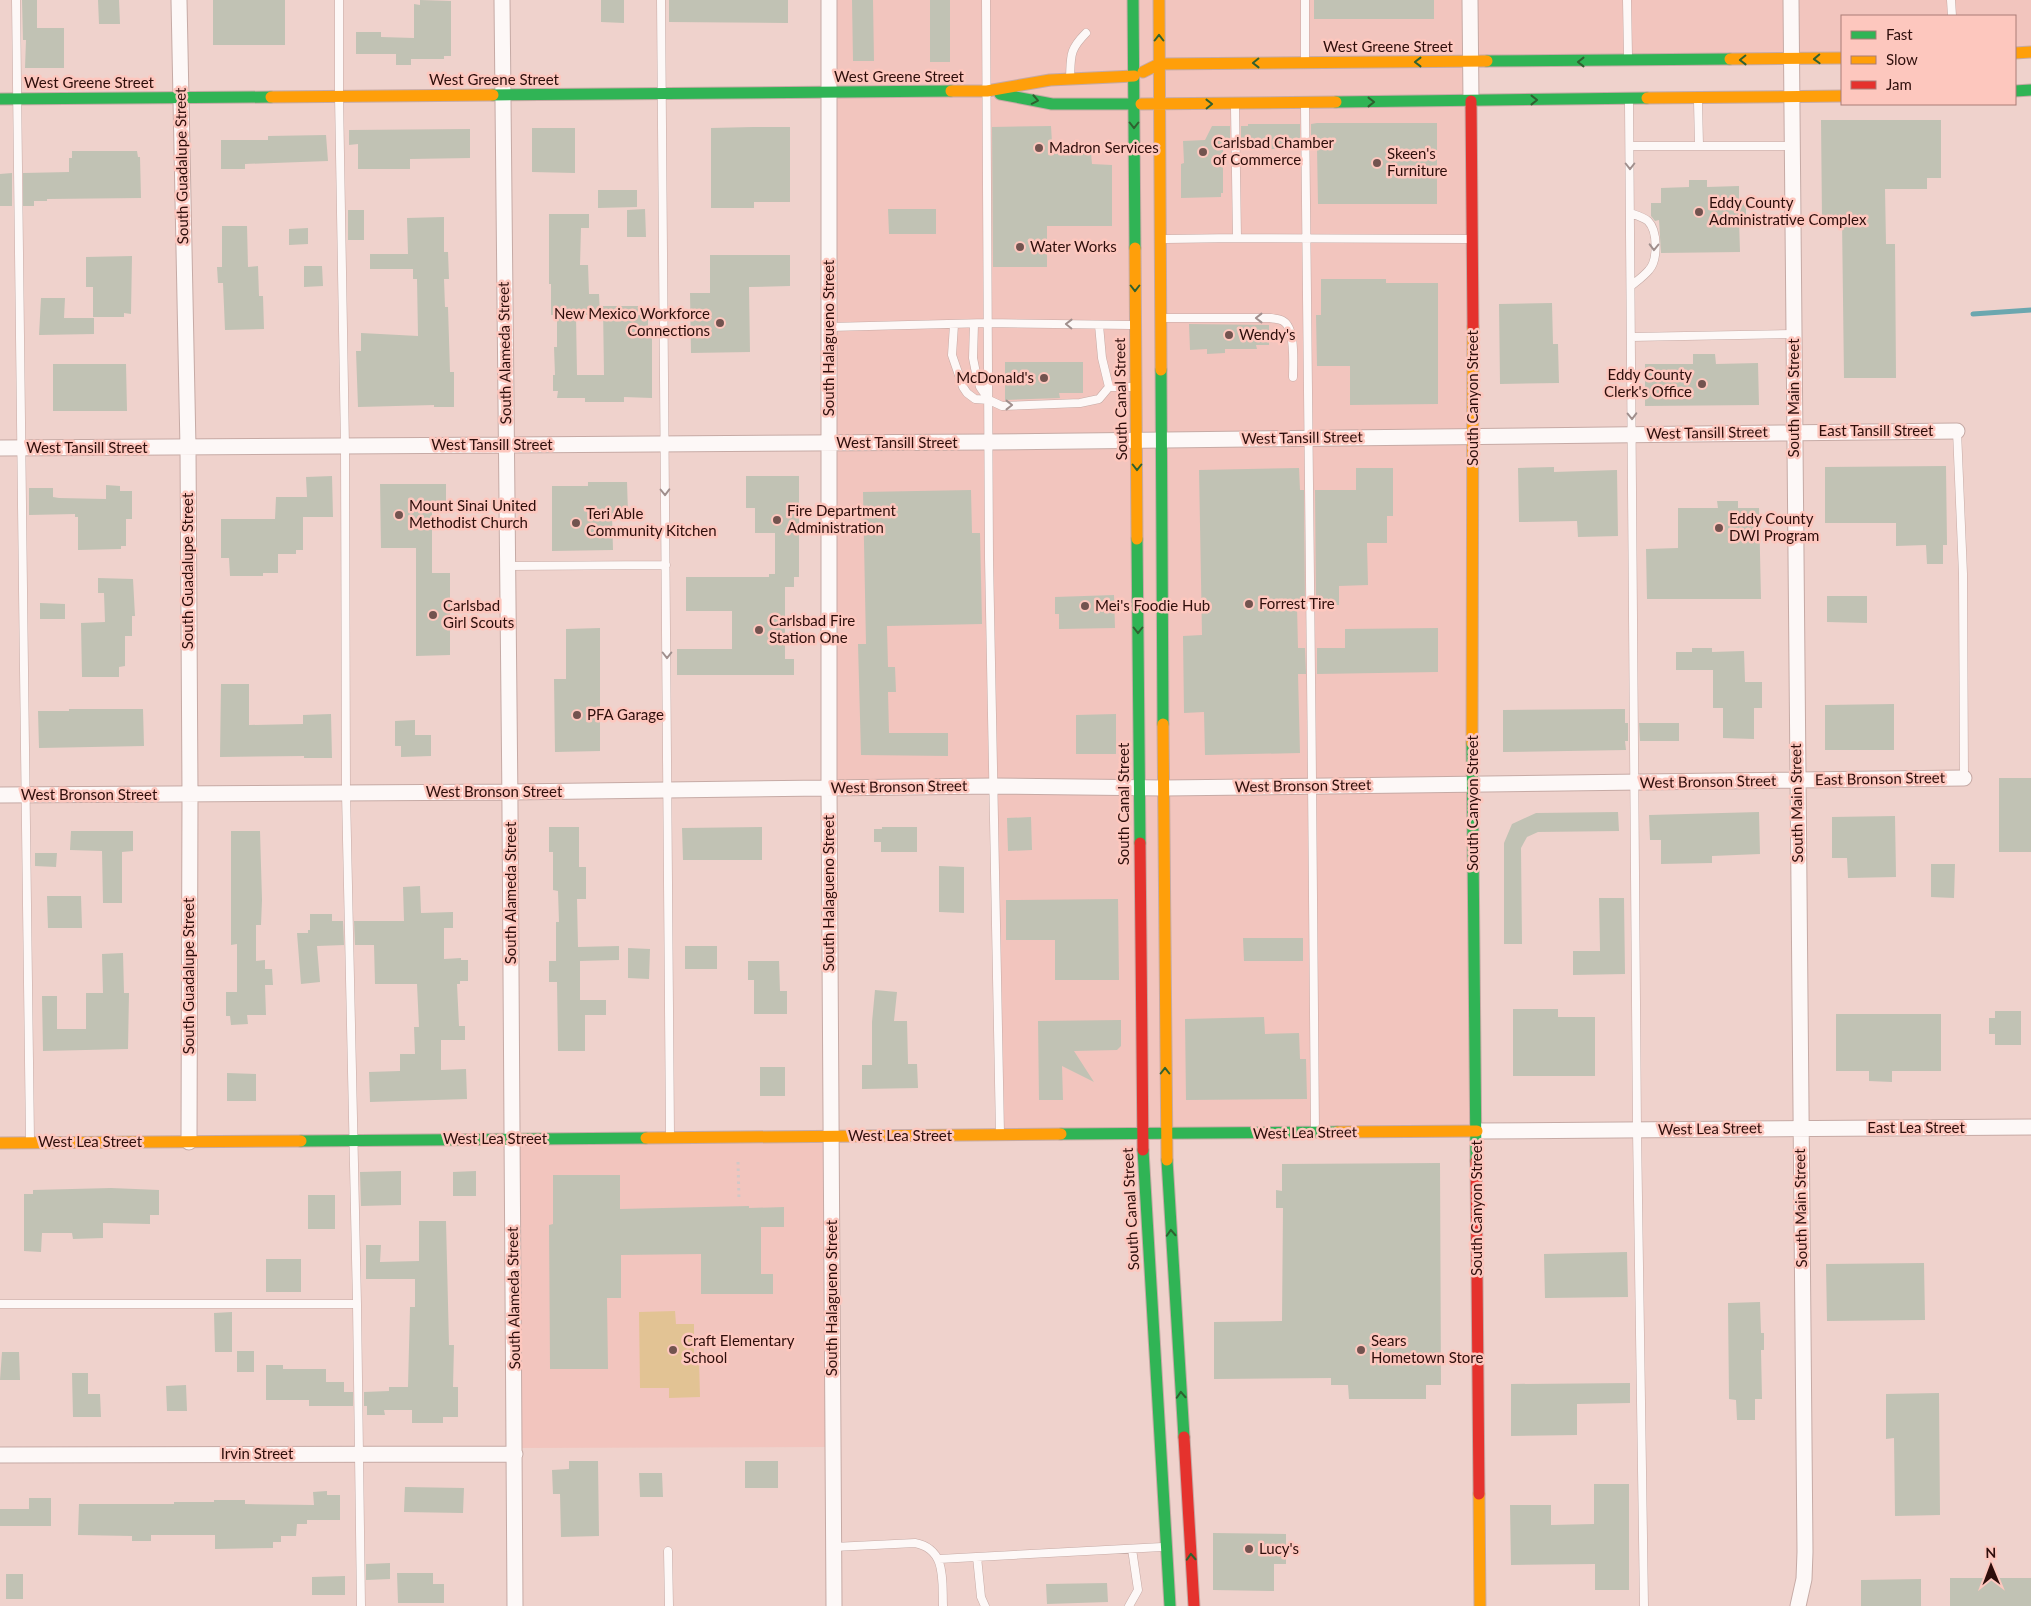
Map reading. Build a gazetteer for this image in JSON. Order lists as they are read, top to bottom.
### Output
{
  "streets": {
    "main road": [
      "West Greene Street",
      "South Canyon Street",
      "South Canal Street",
      "West Lea Street"
    ],
    "street": [
      "South Guadalupe Street",
      "South Halagueno Street",
      "South Alameda Street",
      "South Main Street",
      "East Tansill Street",
      "West Tansill Street",
      "East Bronson Street",
      "West Bronson Street",
      "East Lea Street",
      "Irvin Street"
    ]
  },
  "crossings": [
    ["West Greene Street", "South Guadalupe Street"],
    ["West Greene Street", "South Halagueno Street"],
    ["West Greene Street", "South Alameda Street"],
    ["West Greene Street", "South Canyon Street"],
    ["West Greene Street", "South Main Street"],
    ["West Greene Street", "South Canal Street"],
    ["South Guadalupe Street", "West Tansill Street"],
    ["South Guadalupe Street", "West Bronson Street"],
    ["South Guadalupe Street", "West Lea Street"],
    ["South Halagueno Street", "West Tansill Street"],
    ["South Halagueno Street", "West Bronson Street"],
    ["South Halagueno Street", "West Lea Street"],
    ["South Alameda Street", "West Tansill Street"],
    ["South Alameda Street", "West Bronson Street"],
    ["South Alameda Street", "West Lea Street"],
    ["South Alameda Street", "Irvin Street"],
    ["South Canyon Street", "West Tansill Street"],
    ["South Canyon Street", "West Bronson Street"],
    ["South Canyon Street", "West Lea Street"],
    ["South Main Street", "East Tansill Street"],
    ["South Main Street", "West Tansill Street"],
    ["South Main Street", "East Bronson Street"],
    ["South Main Street", "West Bronson Street"],
    ["South Main Street", "East Lea Street"],
    ["South Main Street", "West Lea Street"],
    ["South Canal Street", "West Tansill Street"],
    ["South Canal Street", "West Bronson Street"],
    ["South Canal Street", "West Lea Street"],
    ["East Tansill Street", "West Tansill Street"],
    ["East Bronson Street", "West Bronson Street"],
    ["East Lea Street", "West Lea Street"]
  ],
  "places": [
    "Madron Services",
    "Carlsbad Chamber of Commerce",
    "Skeen's Furniture",
    "Eddy County Administrative Complex",
    "Water Works",
    "New Mexico Workforce Connections",
    "Wendy's",
    "McDonald's",
    "Eddy County Clerk's Office",
    "Mount Sinai United Methodist Church",
    "Fire Department Administration",
    "Teri Able Community Kitchen",
    "Eddy County DWI Program",
    "Forrest Tire",
    "Mei's Foodie Hub",
    "Carlsbad Girl Scouts",
    "Carlsbad Fire Station One",
    "PFA Garage",
    "Craft Elementary School",
    "Sears Hometown Store",
    "Lucy's"
  ],
  "legend": ["Fast", "Slow", "Jam"],
  "north": "top"
}
